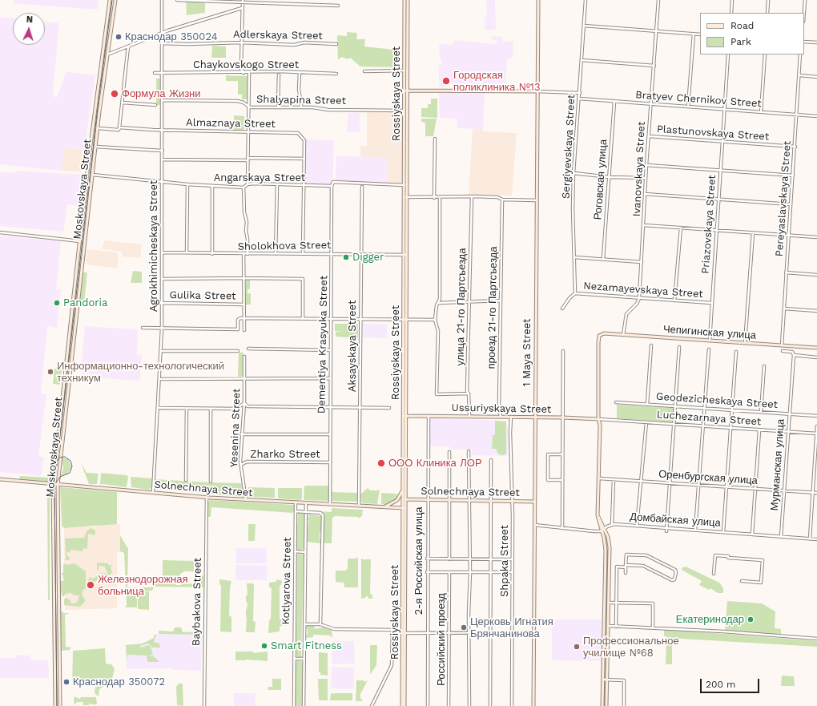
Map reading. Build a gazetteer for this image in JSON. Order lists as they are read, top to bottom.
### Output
{
  "streets": {
    "street": [
      "Adlerskaya Street",
      "Chaykovskogo Street",
      "Rossiyskaya Street",
      "Bratyev Chernikov Street",
      "Shalyapina Street",
      "Almaznaya Street",
      "Plastunovskaya Street",
      "Sergiyevskaya Street",
      "Ivanovskaya Street",
      "Angarskaya Street",
      "Роговская улица",
      "Moskovskaya Street",
      "Pereyaslavskaya Street",
      "Priazovskaya Street",
      "Agrokhimicheskaya Street",
      "Sholokhova Street",
      "Nezamayevskaya Street",
      "Gulika Street",
      "улица 21-го Партсъезда",
      "проезд 21-го Партсъезда",
      "Чепигинская улица",
      "Dementiya Krasyuka Street",
      "Aksayskaya Street",
      "1 Maya Street",
      "Geodezicheskaya Street",
      "Ussuriyskaya Street",
      "Luchezarnaya Street",
      "Yesenina Street",
      "Zharko Street",
      "Мурманская улица",
      "Оренбургская улица",
      "Solnechnaya Street",
      "Домбайская улица",
      "2-я Российская улица",
      "Shpaka Street",
      "Kotlyarova Street",
      "Baybakova Street",
      "Российский проезд"
    ]
  },
  "crossings": [
    ["Adlerskaya Street", "Agrokhimicheskaya Street"],
    ["Chaykovskogo Street", "Agrokhimicheskaya Street"],
    ["Rossiyskaya Street", "Angarskaya Street"],
    ["Rossiyskaya Street", "Sholokhova Street"],
    ["Rossiyskaya Street", "Ussuriyskaya Street"],
    ["Rossiyskaya Street", "Solnechnaya Street"],
    ["Bratyev Chernikov Street", "Sergiyevskaya Street"],
    ["Bratyev Chernikov Street", "Ivanovskaya Street"],
    ["Bratyev Chernikov Street", "Роговская улица"],
    ["Bratyev Chernikov Street", "Pereyaslavskaya Street"],
    ["Bratyev Chernikov Street", "Priazovskaya Street"],
    ["Shalyapina Street", "Agrokhimicheskaya Street"],
    ["Almaznaya Street", "Moskovskaya Street"],
    ["Almaznaya Street", "Agrokhimicheskaya Street"],
    ["Plastunovskaya Street", "Ivanovskaya Street"],
    ["Plastunovskaya Street", "Pereyaslavskaya Street"],
    ["Plastunovskaya Street", "Priazovskaya Street"],
    ["Sergiyevskaya Street", "Nezamayevskaya Street"],
    ["Ivanovskaya Street", "Nezamayevskaya Street"],
    ["Angarskaya Street", "Moskovskaya Street"],
    ["Angarskaya Street", "Agrokhimicheskaya Street"],
    ["Angarskaya Street", "Dementiya Krasyuka Street"],
    ["Moskovskaya Street", "Solnechnaya Street"],
    ["Pereyaslavskaya Street", "Чепигинская улица"],
    ["Priazovskaya Street", "Nezamayevskaya Street"],
    ["Priazovskaya Street", "Чепигинская улица"],
    ["Agrokhimicheskaya Street", "Sholokhova Street"],
    ["Agrokhimicheskaya Street", "Gulika Street"],
    ["Agrokhimicheskaya Street", "Solnechnaya Street"],
    ["Sholokhova Street", "Dementiya Krasyuka Street"],
    ["Sholokhova Street", "Aksayskaya Street"],
    ["улица 21-го Партсъезда", "Ussuriyskaya Street"],
    ["проезд 21-го Партсъезда", "Ussuriyskaya Street"],
    ["Чепигинская улица", "Ussuriyskaya Street"],
    ["Чепигинская улица", "Luchezarnaya Street"],
    ["Dementiya Krasyuka Street", "Zharko Street"],
    ["Dementiya Krasyuka Street", "Solnechnaya Street"],
    ["Aksayskaya Street", "Solnechnaya Street"],
    ["1 Maya Street", "Ussuriyskaya Street"],
    ["1 Maya Street", "Solnechnaya Street"],
    ["Geodezicheskaya Street", "Мурманская улица"],
    ["Ussuriyskaya Street", "Luchezarnaya Street"],
    ["Ussuriyskaya Street", "2-я Российская улица"],
    ["Ussuriyskaya Street", "Shpaka Street"],
    ["Luchezarnaya Street", "Мурманская улица"],
    ["Yesenina Street", "Zharko Street"],
    ["Yesenina Street", "Solnechnaya Street"],
    ["Мурманская улица", "Оренбургская улица"],
    ["Мурманская улица", "Домбайская улица"],
    ["Solnechnaya Street", "2-я Российская улица"],
    ["Solnechnaya Street", "Shpaka Street"],
    ["Solnechnaya Street", "Kotlyarova Street"],
    ["Solnechnaya Street", "Baybakova Street"]
  ],
  "places": [
    "Краснодар 350024",
    "Городская поликлиника №13",
    "Формула Жизни",
    "Digger",
    "Pandoria",
    "Информационно-технологический техникум",
    "ООО Клиника ЛОР",
    "Железнодорожная больница",
    "Екатеринодар",
    "Церковь Игнатия Брянчанинова",
    "Smart Fitness",
    "Профессиональное училище №68",
    "Краснодар 350072"
  ],
  "legend": ["Road", "Park"],
  "scale_bar": "200 m",
  "north": "top"
}
